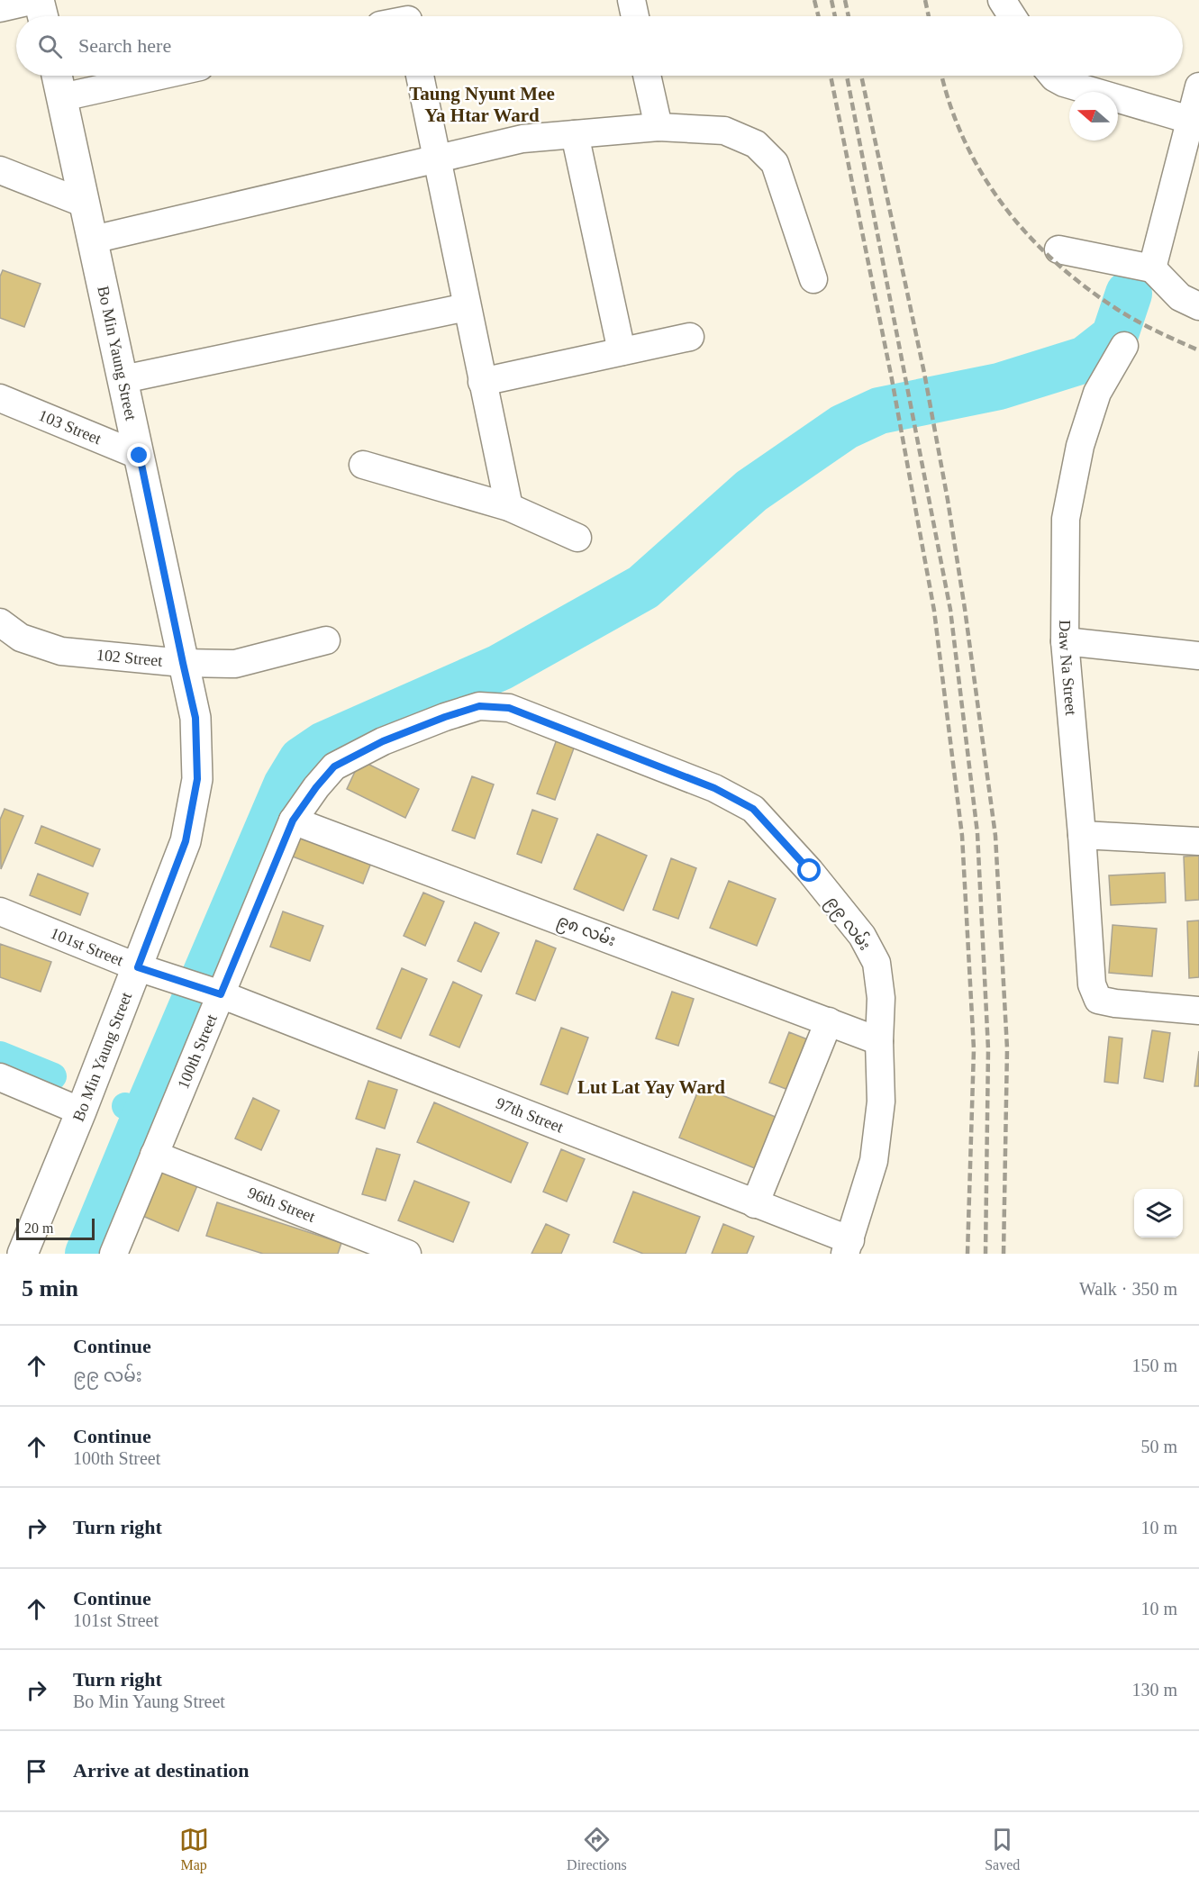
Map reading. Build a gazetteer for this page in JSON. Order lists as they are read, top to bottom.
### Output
{
  "streets": {
    "main road": ["Bo Min Yaung Street"],
    "street": [
      "103 Street",
      "102 Street",
      "Daw Na Street",
      "၉၉ လမ်း",
      "၉၈ လမ်း",
      "101st Street",
      "100th Street",
      "97th Street",
      "96th Street"
    ]
  },
  "crossings": [
    ["Bo Min Yaung Street", "103 Street"],
    ["Bo Min Yaung Street", "102 Street"],
    ["Bo Min Yaung Street", "101st Street"],
    ["၉၉ လမ်း", "၉၈ လမ်း"],
    ["၉၉ လမ်း", "100th Street"],
    ["၉၉ လမ်း", "97th Street"],
    ["၉၈ လမ်း", "100th Street"],
    ["101st Street", "100th Street"],
    ["101st Street", "97th Street"],
    ["100th Street", "97th Street"],
    ["100th Street", "96th Street"]
  ],
  "districts": ["Taung Nyunt Mee Ya Htar Ward", "Lut Lat Yay Ward"],
  "scale_bar": "20 m",
  "north": "left",
  "page": {
    "search": "Search here",
    "scale": "20 m",
    "heading": ["5 min", "Walk · 350 m"],
    "list": [
      ["Continue", "၉၉ လမ်း", "150 m"],
      ["Continue", "100th Street", "50 m"],
      ["Turn right", "10 m"],
      ["Continue", "101st Street", "10 m"],
      ["Turn right", "Bo Min Yaung Street", "130 m"],
      "Arrive at destination"
    ],
    "nav": ["Map", "Directions", "Saved"]
  }
}
